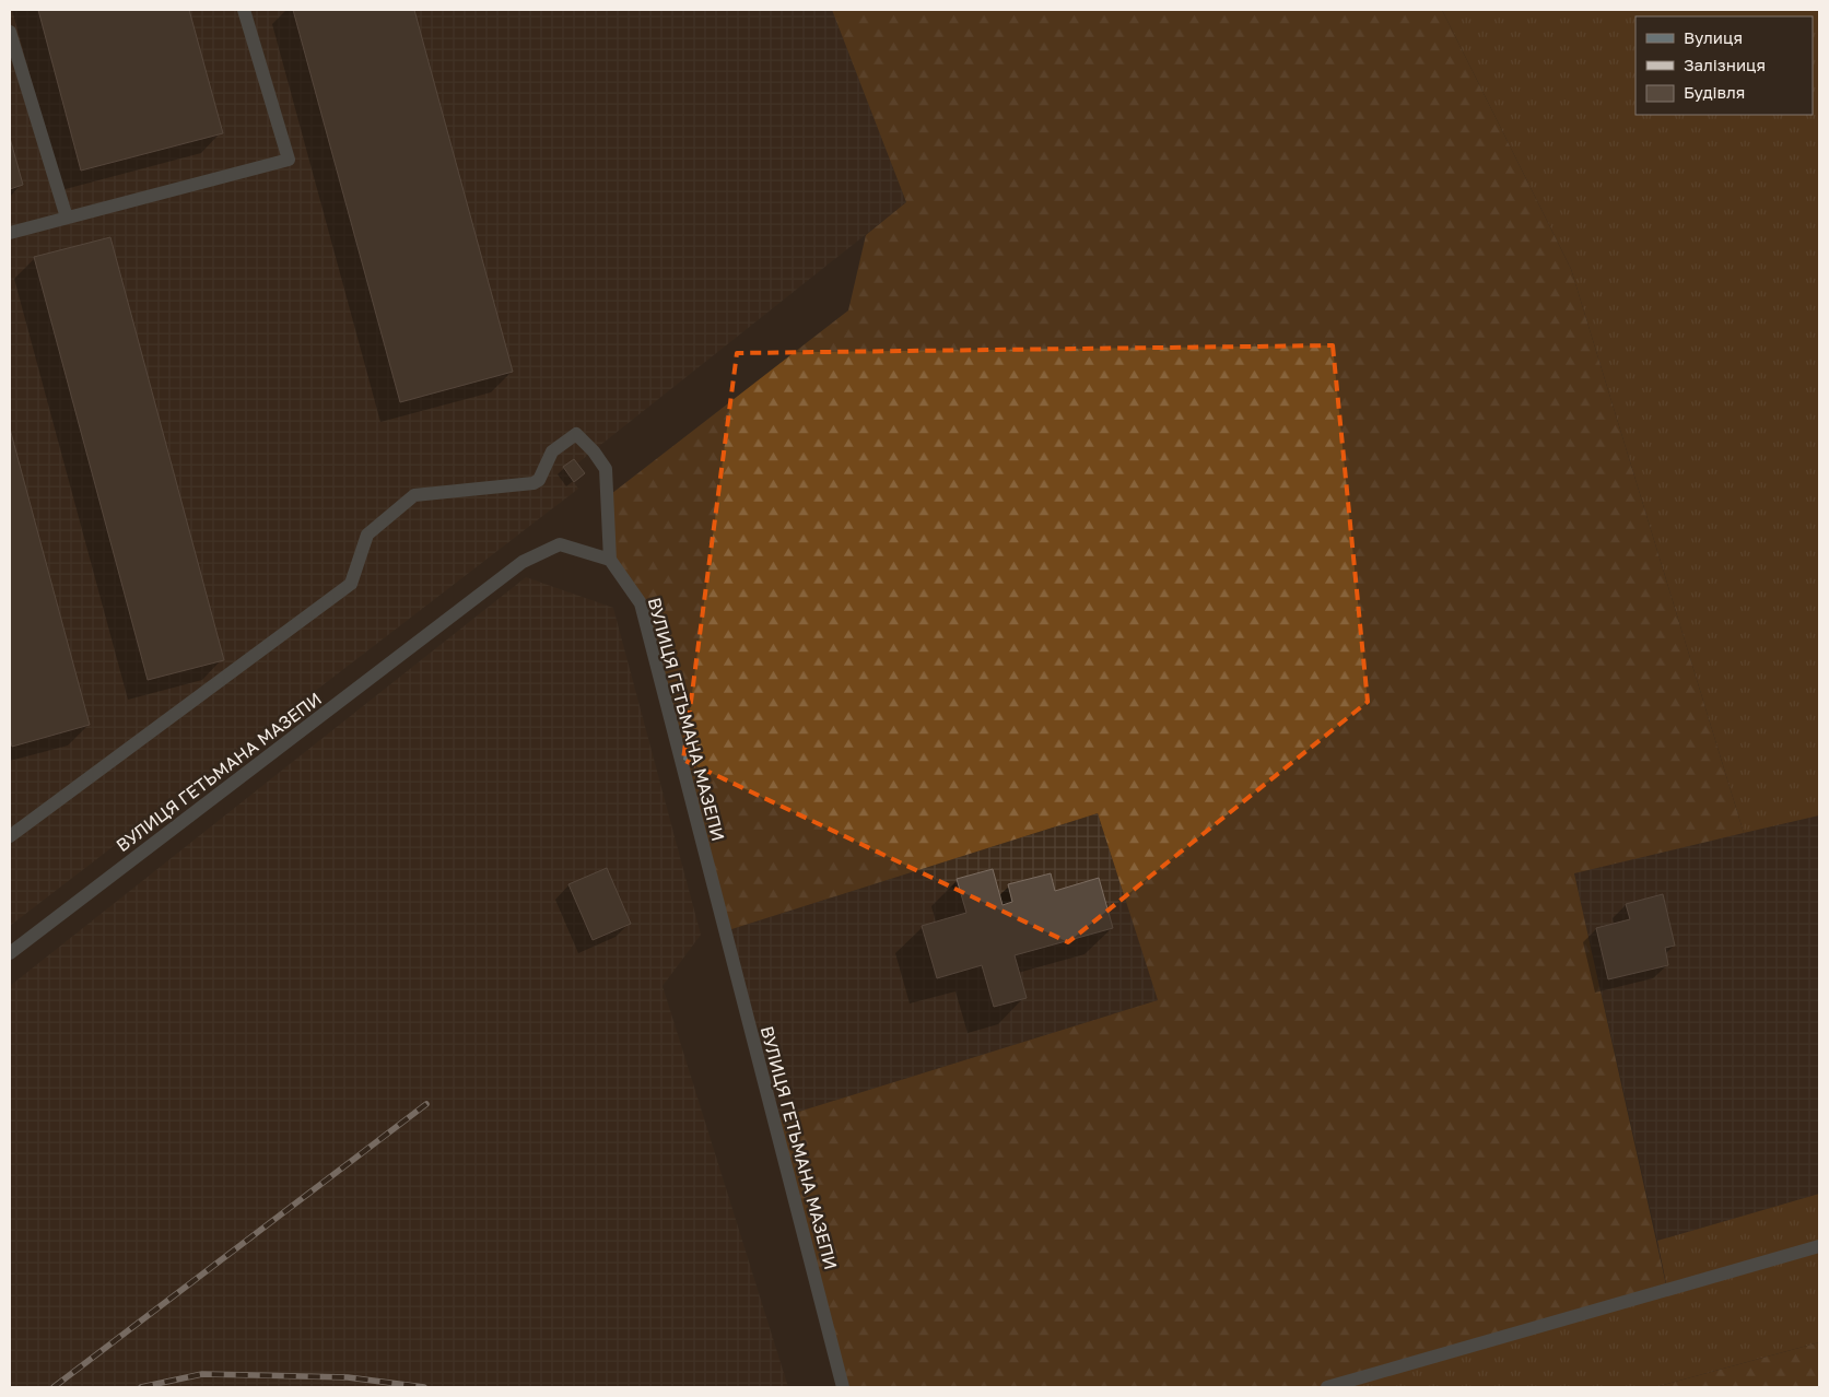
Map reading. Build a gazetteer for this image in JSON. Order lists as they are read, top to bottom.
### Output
{
  "streets": {
    "street": ["ВУЛИЦЯ ГЕТЬМАНА МАЗЕПИ"]
  },
  "legend": ["Вулиця", "Залізниця", "Будівля"]
}
